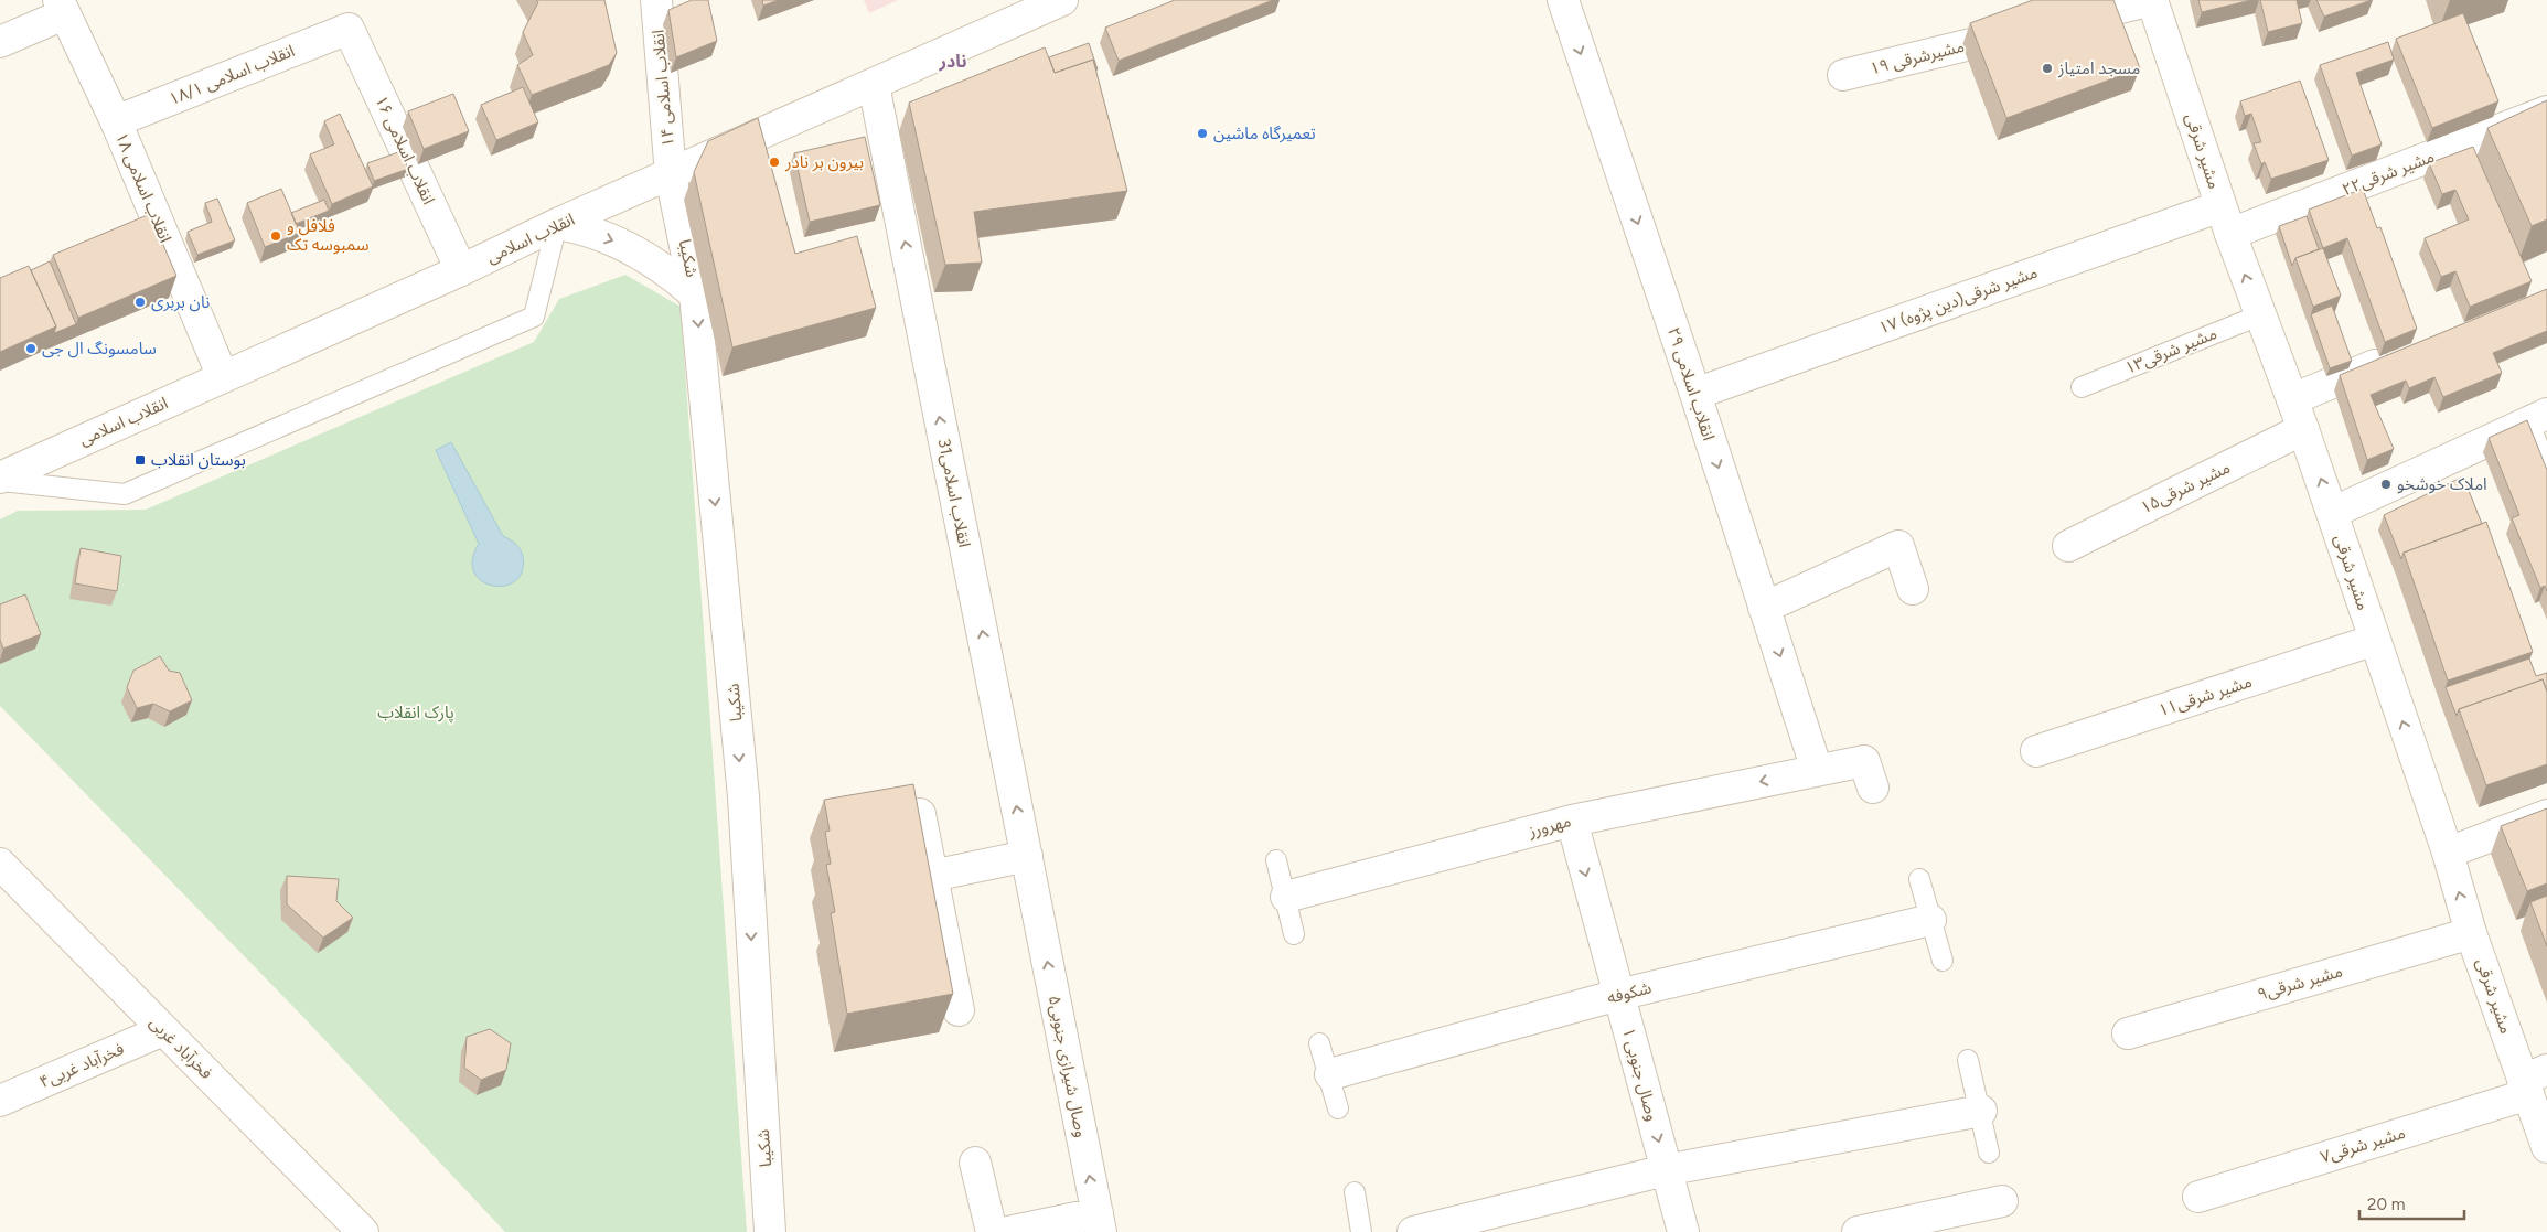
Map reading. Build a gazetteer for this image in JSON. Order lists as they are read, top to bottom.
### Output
{
  "streets": {
    "street": [
      "مشیرشرقی ۱۹",
      "۱۸/۱ انقلاب اسلامی",
      "۱۴ انقلاب اسلامی",
      "۱۶ انقلاب اسلامی",
      "مشیر شرقی",
      "مشیر شرقی۲۲",
      "۱۸ انقلاب اسلامی",
      "انقلاب اسلامی",
      "شکیبا",
      "۱۷ مشیر شرقی(دین پژوه)",
      "انقلاب اسلامی ۲۹",
      "مشیر شرقی۱۵",
      "31انقلاب اسلامی",
      "مشیر شرقی۱۱",
      "مهرورز",
      "مشیر شرقی۹",
      "شکوفه",
      "فخرآباد غربی",
      "۴فخرآباد غربی",
      "۵وصال شیرازی جنوبی",
      "وصال جنوبی ۱",
      "مشیر شرقی۷"
    ],
    "lane": ["۱۳مشیر شرقی"]
  },
  "crossings": [
    ["مشیرشرقی ۱۹", "مشیر شرقی"],
    ["۱۸/۱ انقلاب اسلامی", "۱۶ انقلاب اسلامی"],
    ["۱۸/۱ انقلاب اسلامی", "۱۸ انقلاب اسلامی"],
    ["۱۴ انقلاب اسلامی", "انقلاب اسلامی"],
    ["۱۴ انقلاب اسلامی", "شکیبا"],
    ["۱۶ انقلاب اسلامی", "انقلاب اسلامی"],
    ["مشیر شرقی", "مشیر شرقی۲۲"],
    ["مشیر شرقی", "۱۷ مشیر شرقی(دین پژوه)"],
    ["مشیر شرقی", "۱۳مشیر شرقی"],
    ["مشیر شرقی", "مشیر شرقی۱۵"],
    ["مشیر شرقی", "مشیر شرقی۱۱"],
    ["مشیر شرقی", "مشیر شرقی۹"],
    ["مشیر شرقی", "مشیر شرقی۷"],
    ["۱۸ انقلاب اسلامی", "انقلاب اسلامی"],
    ["انقلاب اسلامی", "شکیبا"],
    ["انقلاب اسلامی", "31انقلاب اسلامی"],
    ["۱۷ مشیر شرقی(دین پژوه)", "انقلاب اسلامی ۲۹"],
    ["انقلاب اسلامی ۲۹", "مهرورز"],
    ["31انقلاب اسلامی", "۵وصال شیرازی جنوبی"],
    ["مهرورز", "وصال جنوبی ۱"],
    ["شکوفه", "وصال جنوبی ۱"],
    ["فخرآباد غربی", "۴فخرآباد غربی"]
  ],
  "one_way": [
    "مشیر شرقی",
    "شکیبا",
    "انقلاب اسلامی ۲۹",
    "31انقلاب اسلامی",
    "مهرورز",
    "وصال جنوبی ۱"
  ],
  "districts": ["نادر"],
  "parks": ["پارک انقلاب"],
  "places": {
    "other": [
      "مسجد امتیاز",
      "تعمیرگاه ماشین",
      "بیرون بر نادر",
      "فلافل و سمبوسه تک",
      "نان بربری",
      "سامسونگ ال جی",
      "املاک خوشخو‌"
    ],
    "transit": ["بوستان انقلاب"]
  },
  "scale_bar": "20 m"
}
